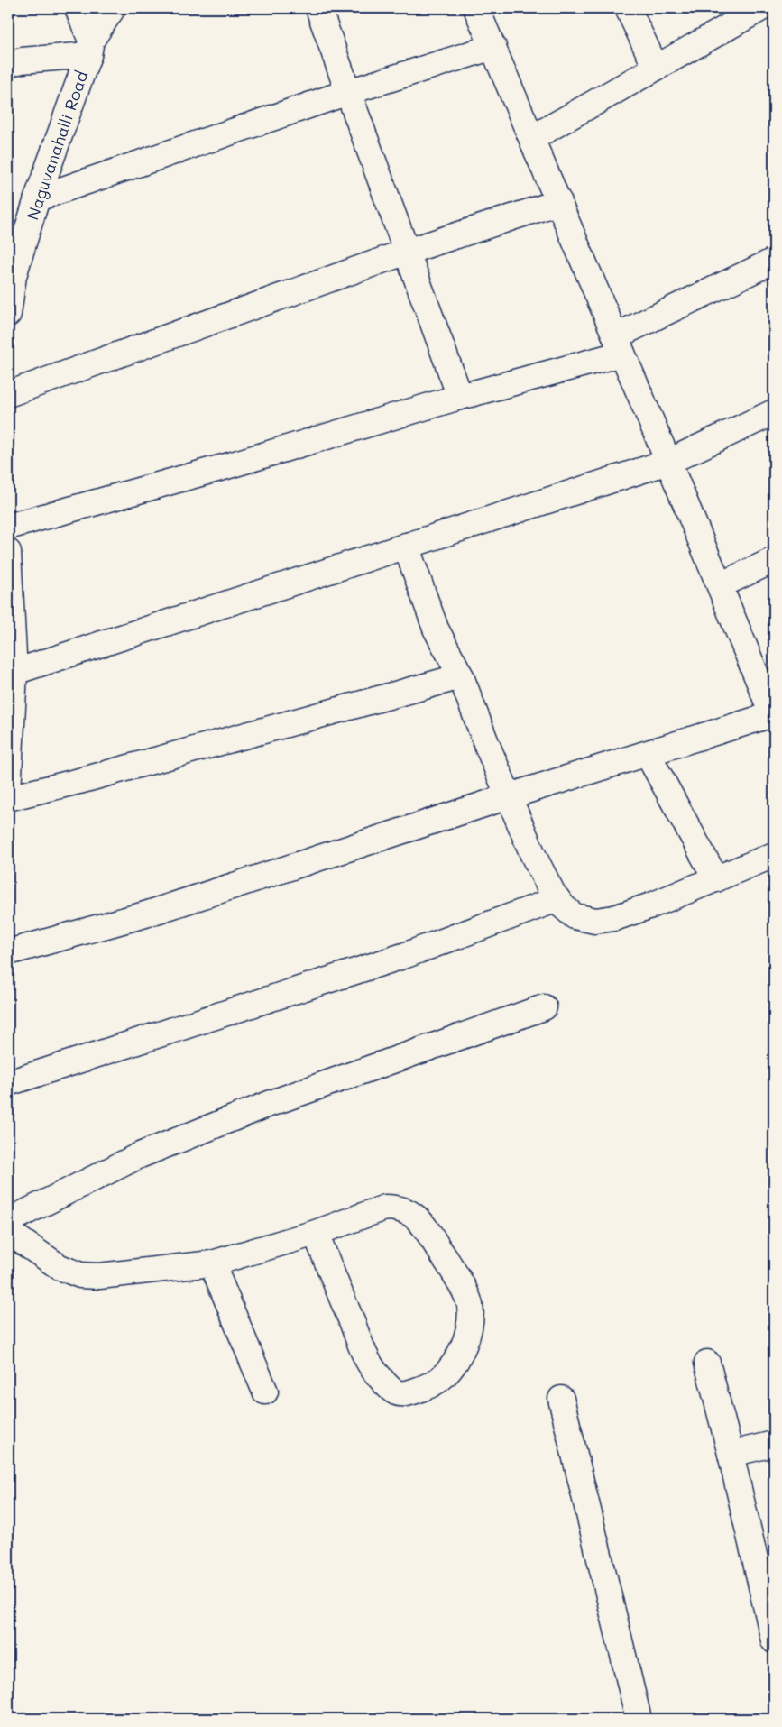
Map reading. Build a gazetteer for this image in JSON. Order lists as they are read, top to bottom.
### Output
{
  "streets": {
    "street": ["Naguvanahalli Road"]
  }
}
